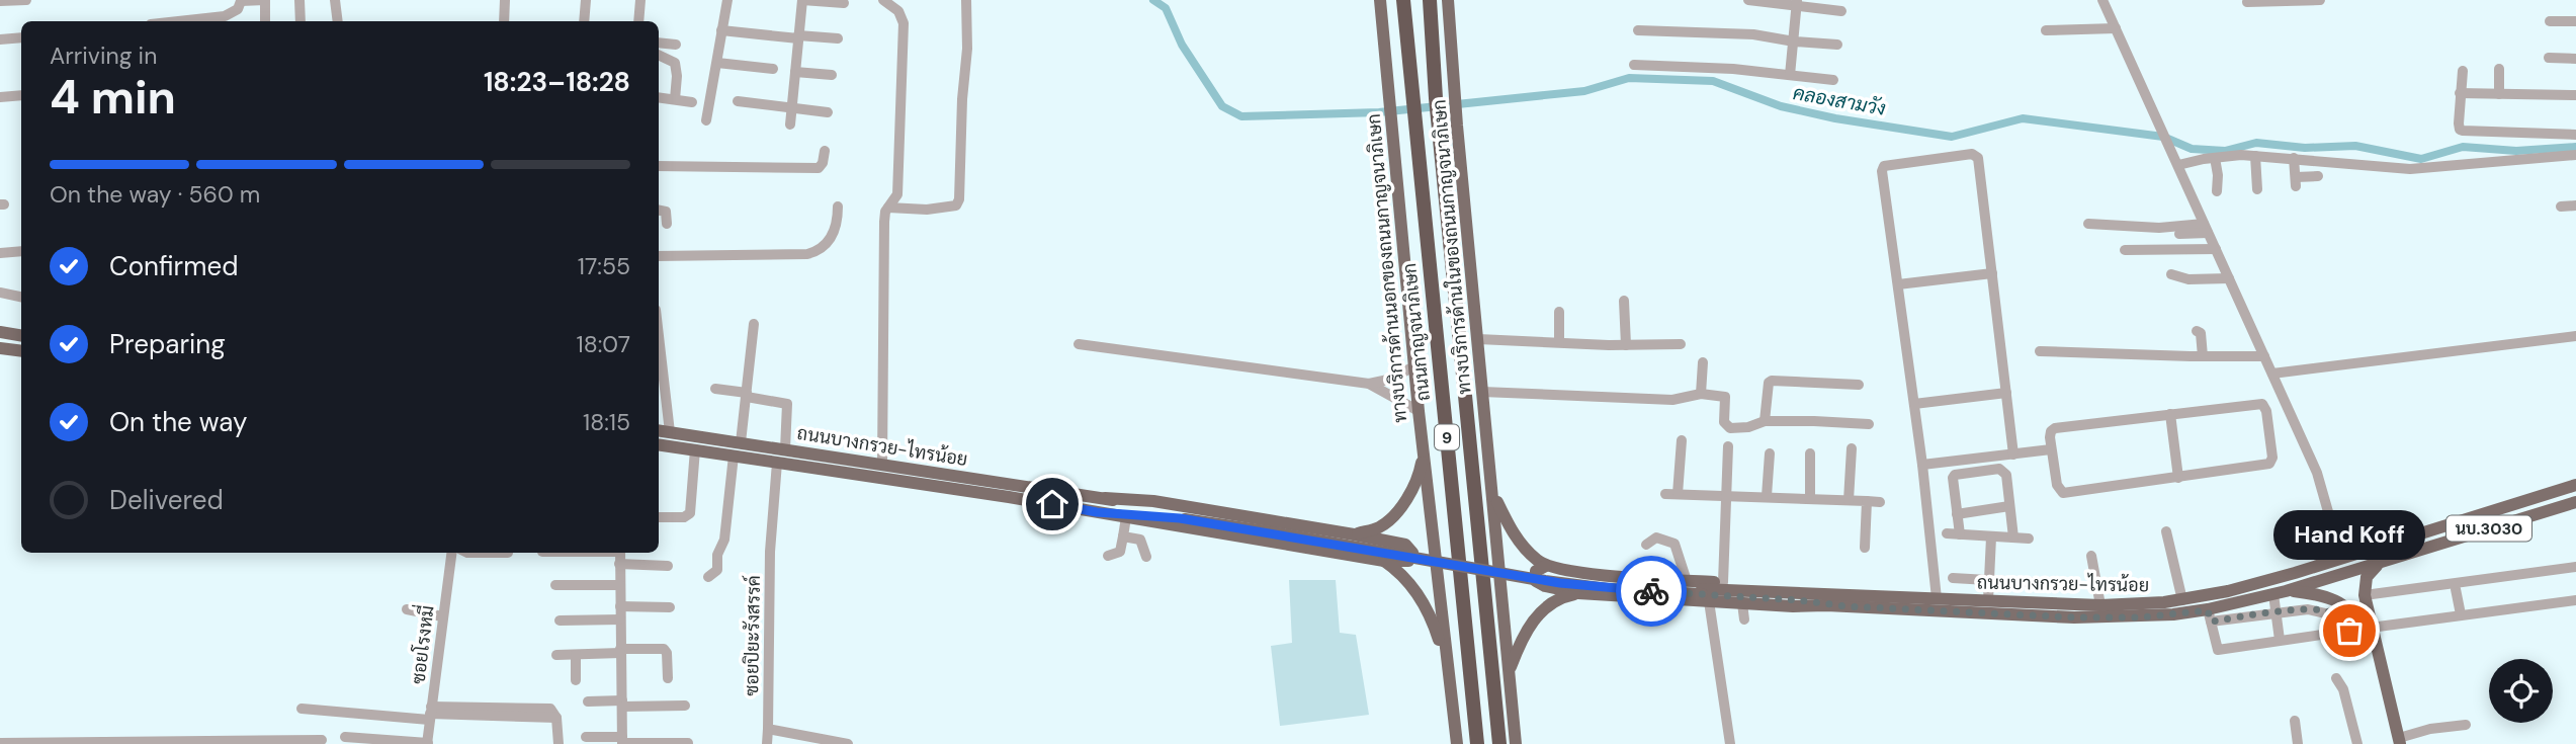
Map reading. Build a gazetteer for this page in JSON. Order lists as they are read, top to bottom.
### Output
{
  "streets": {
    "highway": ["ถนนกาญจนาภิเษก", "9"],
    "main road": [
      "ทางบริการด้านในของถนนกาญจนาภิเษก",
      "ทางบริการด้านนอกของถนนกาญจนาภิเษก",
      "ถนนบางกรวย-ไทรน้อย",
      "นบ.3030"
    ],
    "street": ["ซอยปิยะรังสรรค์", "ซอยโรงหมี่"]
  },
  "crossings": [
    ["ถนนบางกรวย-ไทรน้อย", "นบ.3030"],
    ["ถนนบางกรวย-ไทรน้อย", "ซอยปิยะรังสรรค์"]
  ],
  "water": ["คลองสามวัง"],
  "places": ["Hand Koff"],
  "page": {
    "heading": ["4 min", "Arriving in", "18:23–18:28"],
    "bar": "On the way · 560 m",
    "list": [
      ["Confirmed", "17:55"],
      ["Preparing", "18:07"],
      ["On the way", "18:15"],
      "Delivered"
    ],
    "bubble": "Hand Koff"
  }
}
